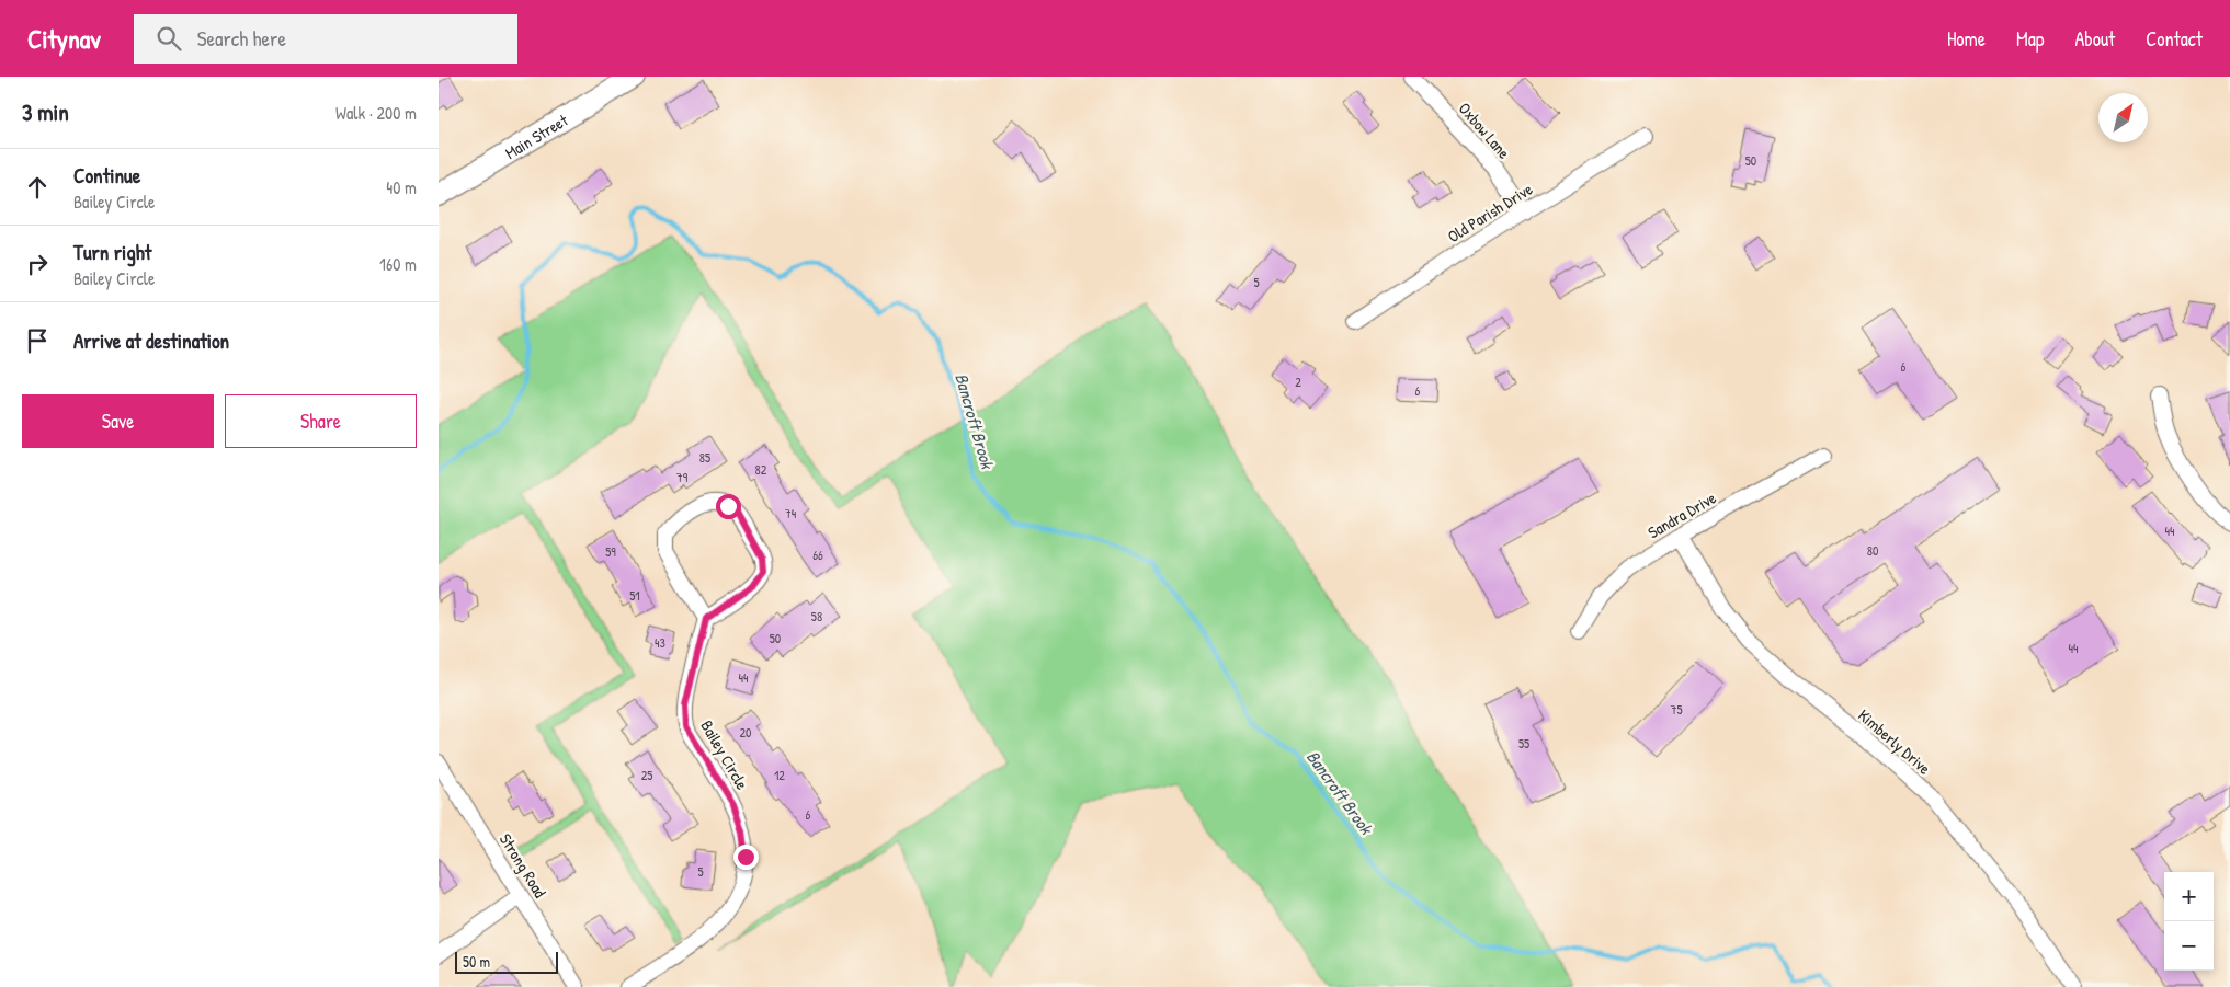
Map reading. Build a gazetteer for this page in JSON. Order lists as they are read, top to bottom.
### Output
{
  "streets": {
    "street": [
      "Oxbow Lane",
      "Main Street",
      "Old Parish Drive",
      "Sandra Drive",
      "Kimberly Drive",
      "Bailey Circle",
      "Strong Road"
    ]
  },
  "crossings": [
    ["Oxbow Lane", "Old Parish Drive"],
    ["Sandra Drive", "Kimberly Drive"]
  ],
  "water": ["Bancroft Brook"],
  "house_numbers": [
    "50",
    "5",
    "6",
    "2",
    "6",
    "85",
    "82",
    "79",
    "74",
    "44",
    "80",
    "59",
    "66",
    "51",
    "58",
    "50",
    "43",
    "44",
    "44",
    "75",
    "20",
    "55",
    "25",
    "12",
    "6",
    "5"
  ],
  "scale_bar": "50 m",
  "north": "top right",
  "page": {
    "header": "Citynav",
    "search": "Search here",
    "nav": [
      "Home",
      "Map",
      "About",
      "Contact"
    ],
    "heading": ["3 min", "Walk · 200 m"],
    "list": [
      ["Continue", "Bailey Circle", "40 m"],
      ["Turn right", "Bailey Circle", "160 m"],
      "Arrive at destination"
    ],
    "buttons": ["Save", "Share"],
    "map_buttons": ["+", "−"],
    "scale": "50 m"
  }
}
